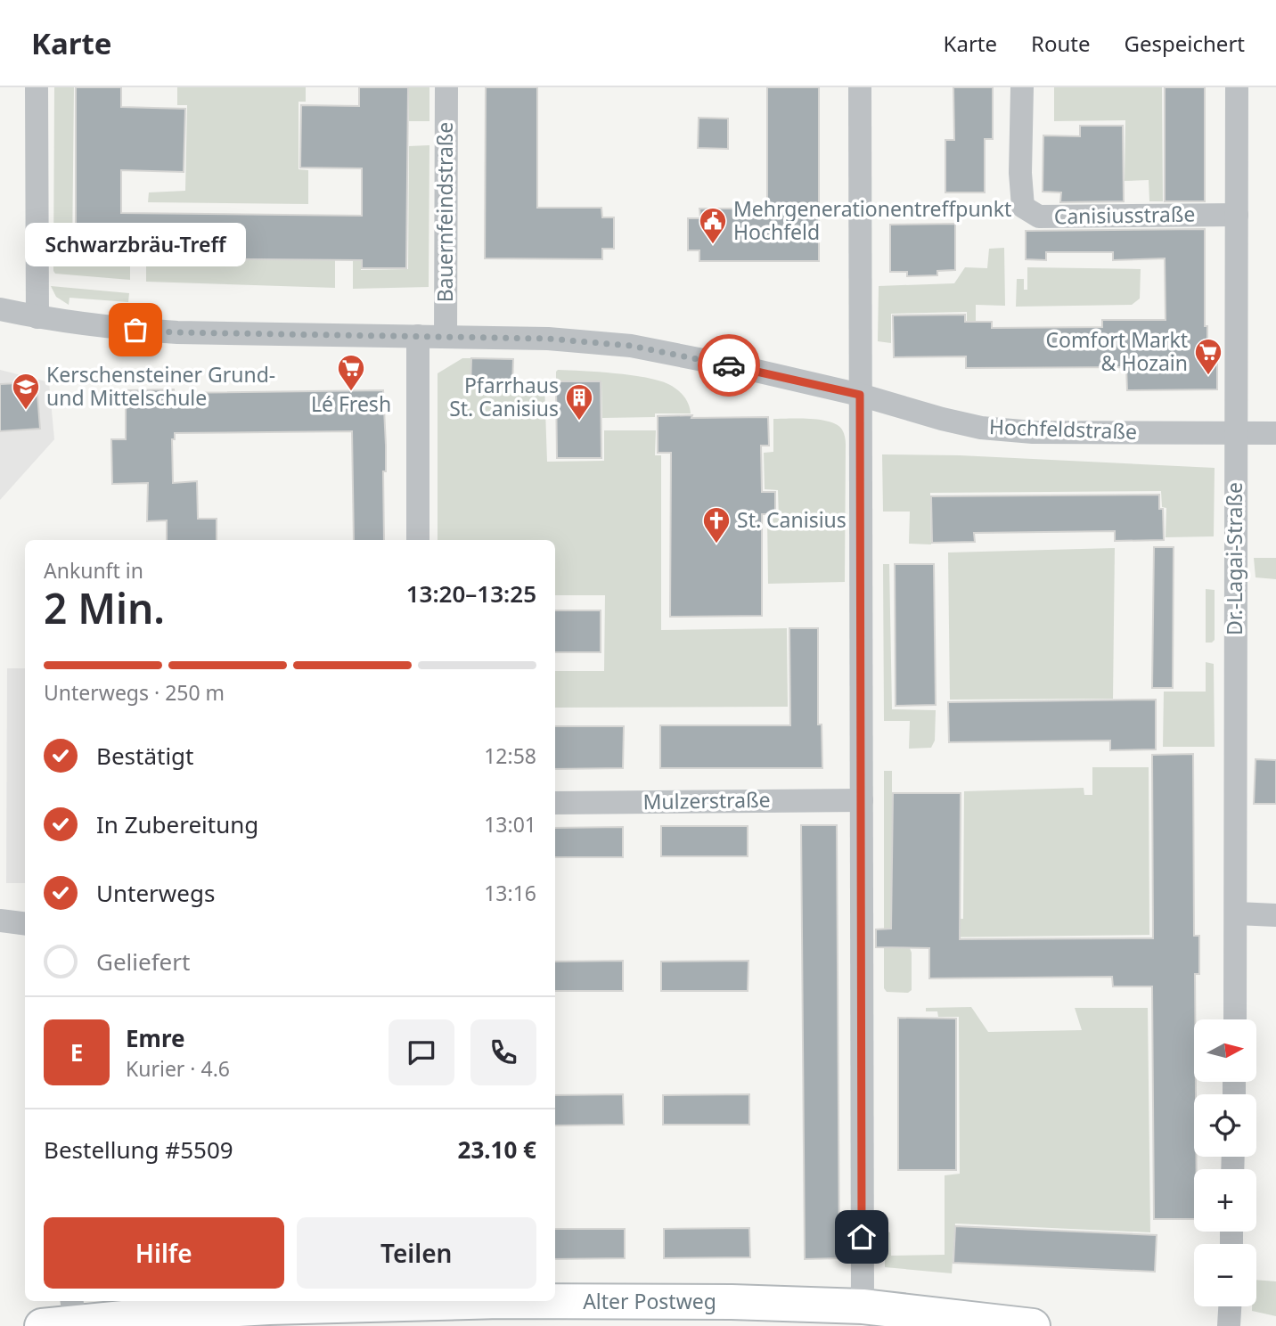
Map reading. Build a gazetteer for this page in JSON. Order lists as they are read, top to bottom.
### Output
{
  "streets": {
    "street": [
      "Bauernfeindstraße",
      "Canisiusstraße",
      "Hochfeldstraße",
      "Dr.-Lagai-Straße",
      "Mulzerstraße",
      "Alter Postweg"
    ]
  },
  "crossings": [
    ["Bauernfeindstraße", "Hochfeldstraße"],
    ["Canisiusstraße", "Dr.-Lagai-Straße"],
    ["Hochfeldstraße", "Dr.-Lagai-Straße"]
  ],
  "places": {
    "public building": ["Mehrgenerationentreffpunkt Hochfeld"],
    "other": ["Schwarzbräu-Treff"],
    "supermarket": ["Comfort Markt & Hozain", "Lé Fresh"],
    "school or university": ["Kerschensteiner Grund- und Mittelschule"],
    "building": ["Pfarrhaus St. Canisius"],
    "church": ["St. Canisius"]
  },
  "north": "right",
  "page": {
    "header": "Karte",
    "nav": ["Karte", "Route", "Gespeichert"],
    "bubble": "Schwarzbräu-Treff",
    "heading": ["2 Min.", "Ankunft in", "13:20–13:25"],
    "panel": [
      "Emre",
      "Kurier · 4.6",
      "Bestellung #5509",
      "23.10 €"
    ],
    "bar": "Unterwegs · 250 m",
    "list": [
      ["Bestätigt", "12:58"],
      ["In Zubereitung", "13:01"],
      ["Unterwegs", "13:16"],
      "Geliefert"
    ],
    "map_buttons": ["+", "−"],
    "round": "E",
    "buttons": ["Hilfe", "Teilen"]
  }
}
